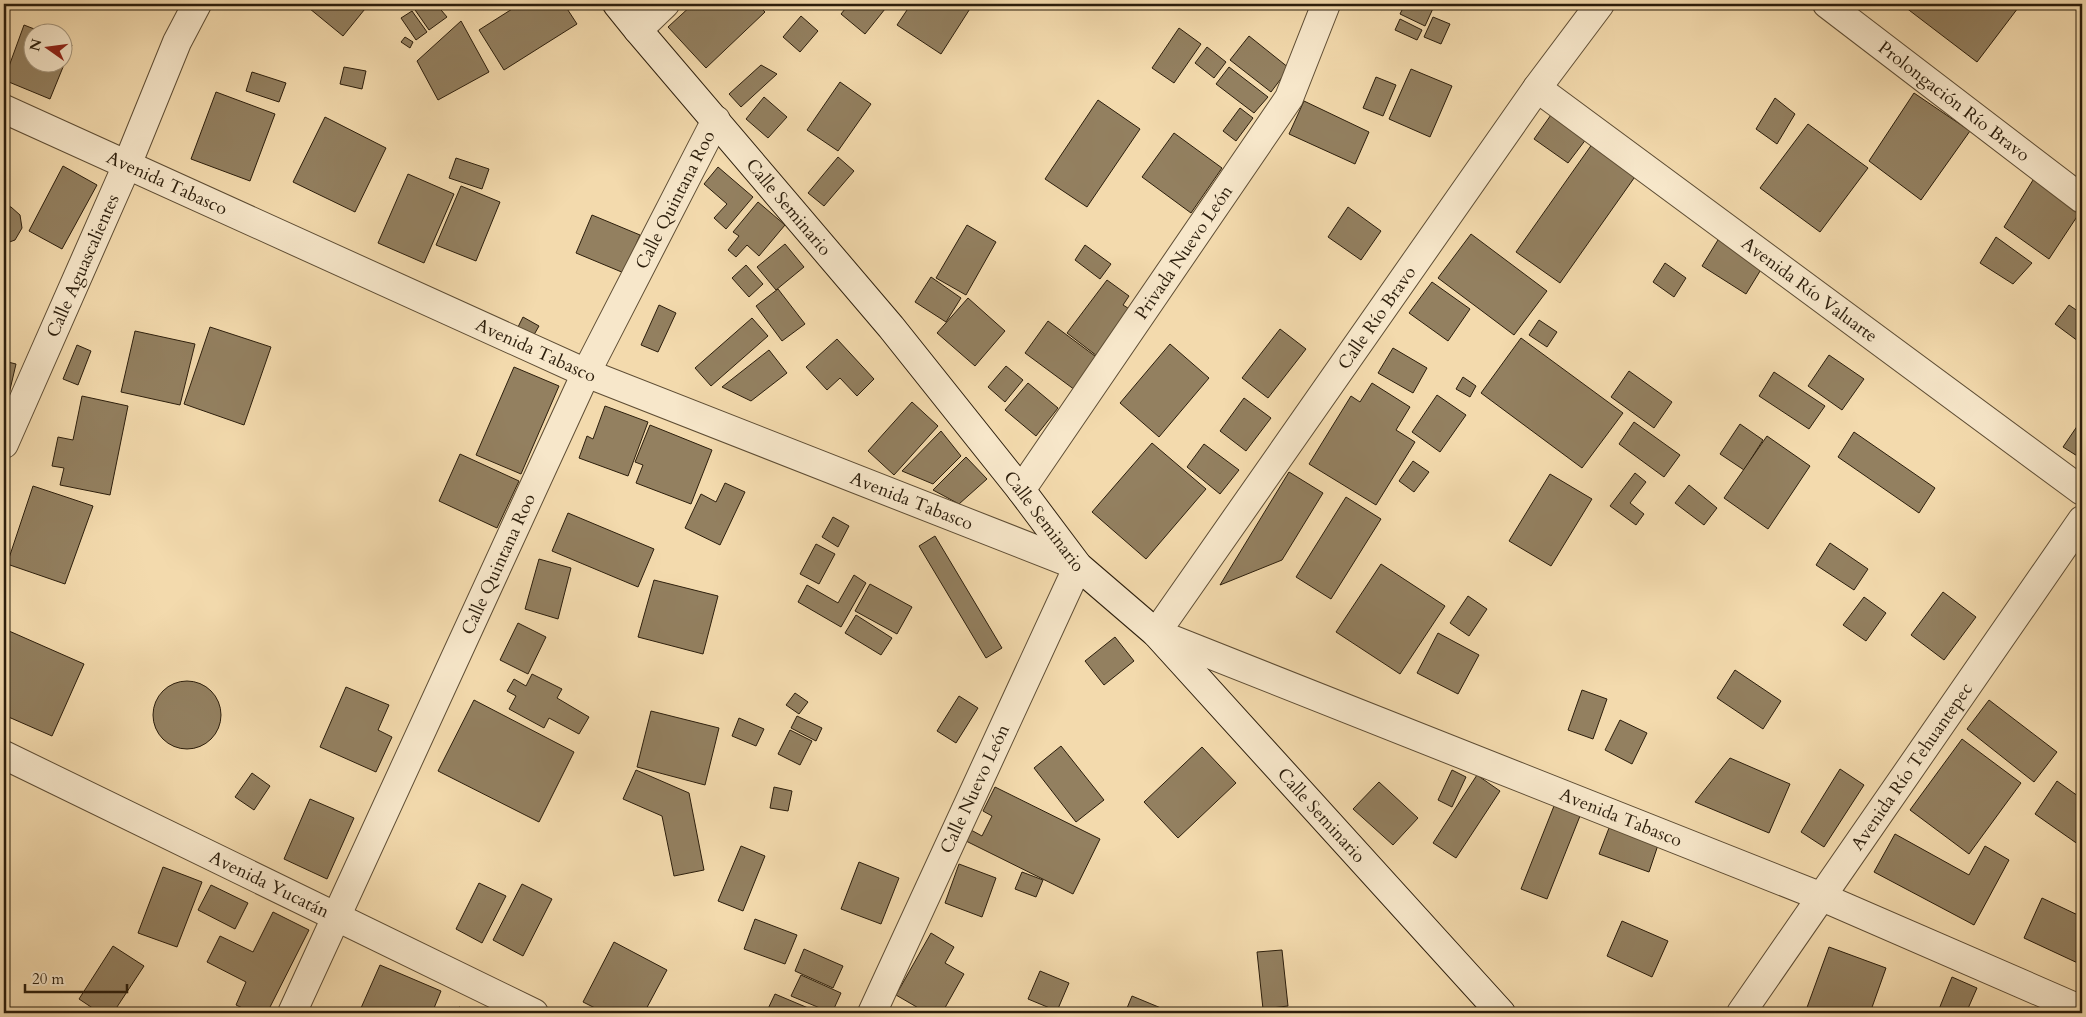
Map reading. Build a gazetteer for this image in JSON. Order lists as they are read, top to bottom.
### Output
{
  "streets": {
    "street": [
      "Prolongación Río Bravo",
      "Avenida Tabasco",
      "Calle Quintana Roo",
      "Calle Seminario",
      "Privada Nuevo León",
      "Calle Aguascalientes",
      "Avenida Río Valuarte",
      "Calle Río Bravo",
      "Avenida Río Tehuantepec",
      "Calle Nuevo León",
      "Avenida Yucatán"
    ]
  },
  "crossings": [
    ["Avenida Tabasco", "Calle Quintana Roo"],
    ["Avenida Tabasco", "Calle Seminario"],
    ["Avenida Tabasco", "Calle Aguascalientes"],
    ["Avenida Tabasco", "Calle Río Bravo"],
    ["Avenida Tabasco", "Avenida Río Tehuantepec"],
    ["Avenida Tabasco", "Calle Nuevo León"],
    ["Calle Quintana Roo", "Calle Seminario"],
    ["Calle Quintana Roo", "Avenida Yucatán"],
    ["Calle Seminario", "Privada Nuevo León"],
    ["Calle Seminario", "Calle Río Bravo"],
    ["Calle Seminario", "Calle Nuevo León"],
    ["Avenida Río Valuarte", "Calle Río Bravo"]
  ],
  "scale_bar": "20 m",
  "north": "left"
}
